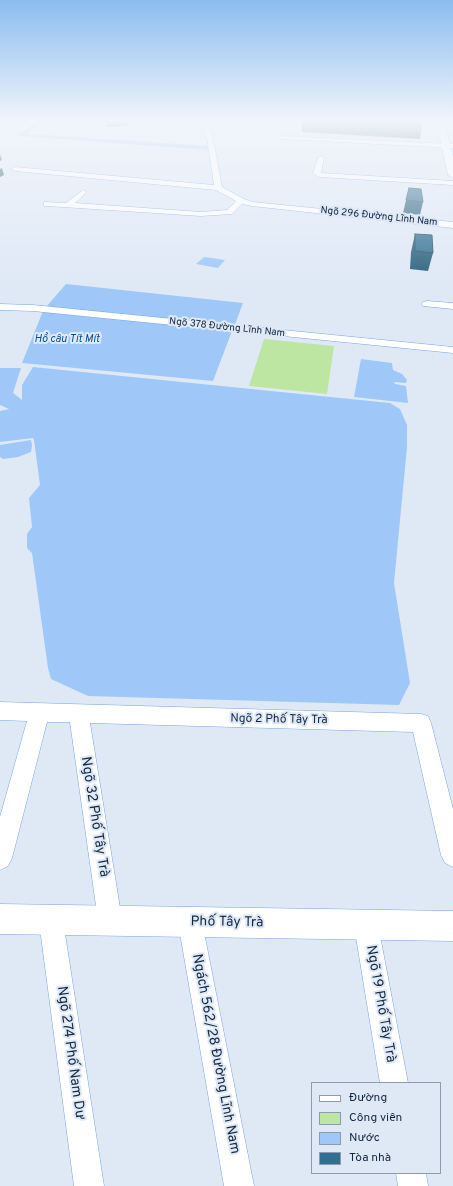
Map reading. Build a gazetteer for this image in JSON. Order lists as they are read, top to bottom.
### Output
{
  "streets": {
    "street": [
      "Ngõ 296 Đường Lĩnh Nam",
      "Ngõ 378 Đường Lĩnh Nam",
      "Ngõ 2 Phố Tây Trà",
      "Ngõ 32 Phố Tây Trà",
      "Phố Tây Trà",
      "Ngõ 19 Phố Tây Trà",
      "Ngõ 274 Phố Nam Dư",
      "Ngách 562/28 Đường Lĩnh Nam"
    ]
  },
  "crossings": [
    ["Ngõ 2 Phố Tây Trà", "Ngõ 32 Phố Tây Trà"],
    ["Ngõ 32 Phố Tây Trà", "Phố Tây Trà"],
    ["Phố Tây Trà", "Ngõ 19 Phố Tây Trà"],
    ["Phố Tây Trà", "Ngõ 274 Phố Nam Dư"],
    ["Phố Tây Trà", "Ngách 562/28 Đường Lĩnh Nam"]
  ],
  "water": ["Hồ câu Tít Mít"],
  "legend": [
    "Đường",
    "Công viên",
    "Nước",
    "Tòa nhà"
  ]
}
